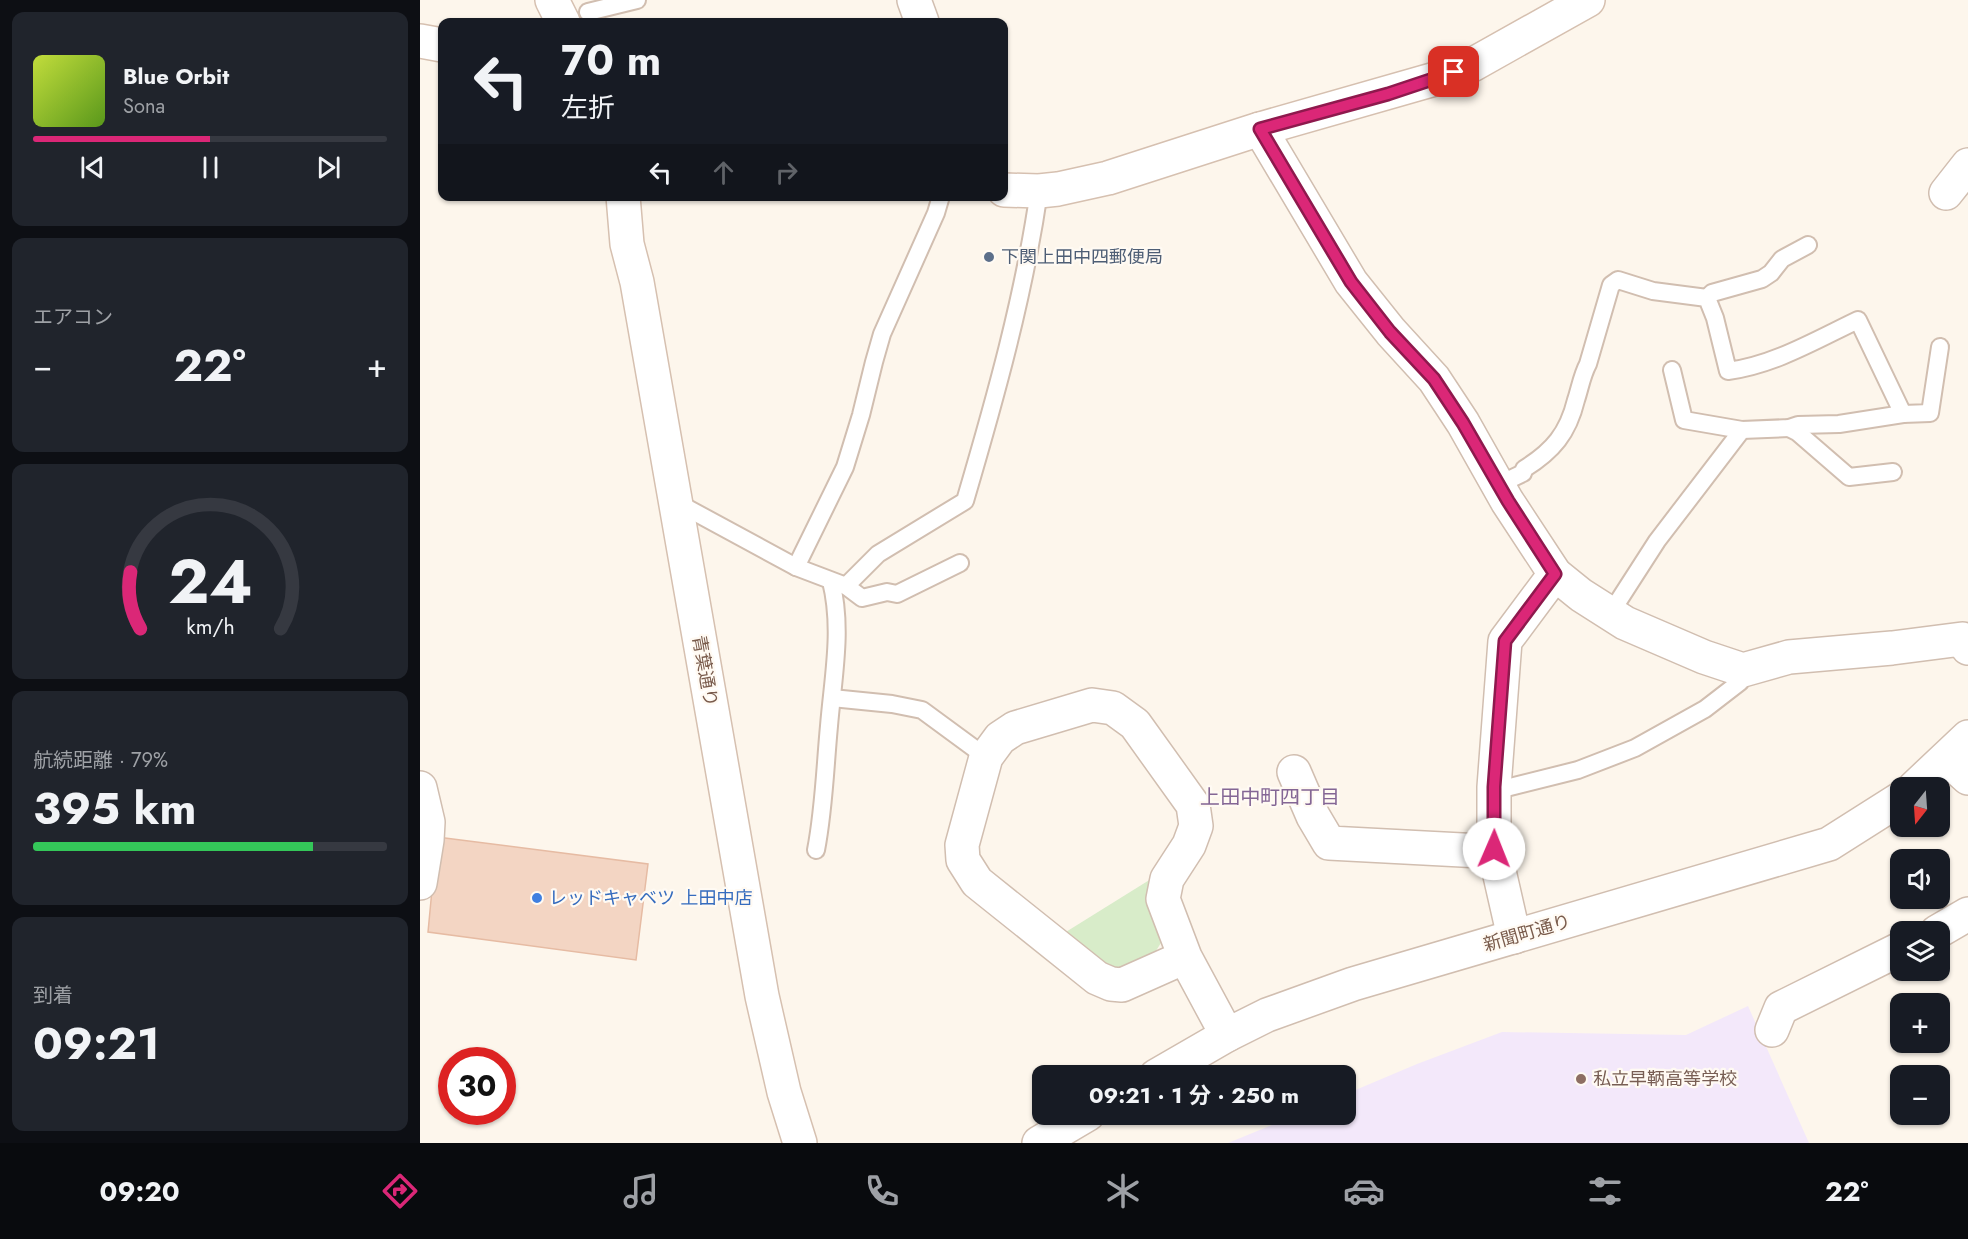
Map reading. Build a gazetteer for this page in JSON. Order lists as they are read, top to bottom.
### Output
{
  "streets": {
    "street": ["青葉通り", "新聞町通り"]
  },
  "districts": ["上田中町四丁目"],
  "places": ["下関上田中四郵便局", "レッドキャベツ 上田中店", "私立早鞆高等学校"],
  "north": "bottom",
  "page": {
    "turn": ["70 m", "左折"],
    "song": ["Blue Orbit", "Sona"],
    "tile": [
      "エアコン",
      ["航続距離 · 79%", "395 km"],
      ["到着", "09:21"]
    ],
    "heat": ["−", "22°", "+"],
    "map_buttons": ["+", "−"],
    "limit": "30",
    "trip": "09:21 · 1 分 · 250 m",
    "tabs": ["09:20", "22°"],
    "gauge": ["24", "km/h"]
  }
}
